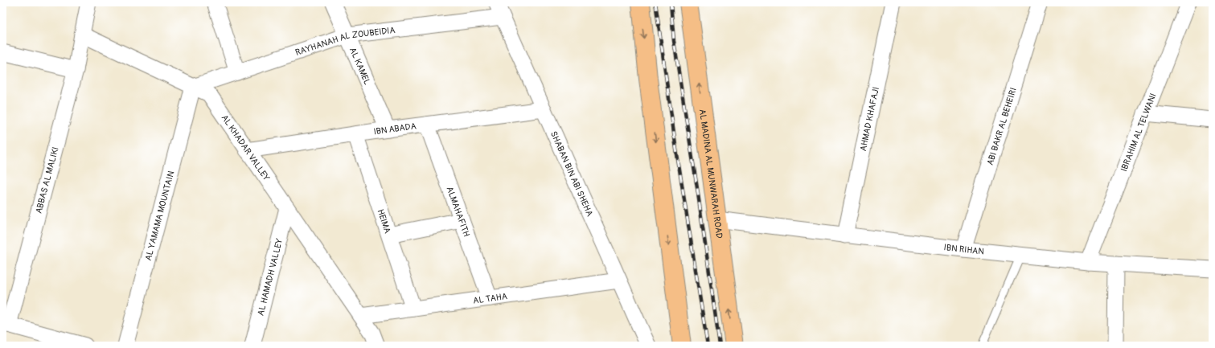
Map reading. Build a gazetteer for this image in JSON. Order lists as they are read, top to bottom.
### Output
{
  "streets": {
    "main road": ["AL MADINA AL MUNWARAH ROAD"],
    "street": [
      "RAYHANAH AL ZOUBEIDIA",
      "AL KAMEL",
      "AHMAD KHAFAJI",
      "ABI BAKR AL BEHEIRI",
      "IBN ABADA",
      "IBRAHIM AL TELWANI",
      "AL KHADAR VALLEY",
      "SHABAN BIN ABI SHEHA",
      "ABBAS AL MALIKI",
      "ALMAHAFITH",
      "AL YAMAMA MOUNTAIN",
      "HEIMA",
      "IBN RIHAN",
      "AL HAMADH VALLEY",
      "AL TAHA"
    ]
  },
  "crossings": [
    ["RAYHANAH AL ZOUBEIDIA", "AL KAMEL"],
    ["RAYHANAH AL ZOUBEIDIA", "AL KHADAR VALLEY"],
    ["RAYHANAH AL ZOUBEIDIA", "SHABAN BIN ABI SHEHA"],
    ["RAYHANAH AL ZOUBEIDIA", "AL YAMAMA MOUNTAIN"],
    ["AL KAMEL", "IBN ABADA"],
    ["AHMAD KHAFAJI", "IBN RIHAN"],
    ["ABI BAKR AL BEHEIRI", "IBN RIHAN"],
    ["IBN ABADA", "AL KHADAR VALLEY"],
    ["IBN ABADA", "SHABAN BIN ABI SHEHA"],
    ["IBN ABADA", "ALMAHAFITH"],
    ["IBN ABADA", "HEIMA"],
    ["IBRAHIM AL TELWANI", "IBN RIHAN"],
    ["AL KHADAR VALLEY", "ABBAS AL MALIKI"],
    ["AL KHADAR VALLEY", "AL YAMAMA MOUNTAIN"],
    ["AL KHADAR VALLEY", "AL HAMADH VALLEY"],
    ["AL KHADAR VALLEY", "AL TAHA"],
    ["SHABAN BIN ABI SHEHA", "AL TAHA"],
    ["AL MADINA AL MUNWARAH ROAD", "IBN RIHAN"],
    ["ALMAHAFITH", "AL TAHA"],
    ["HEIMA", "AL TAHA"]
  ]
}
